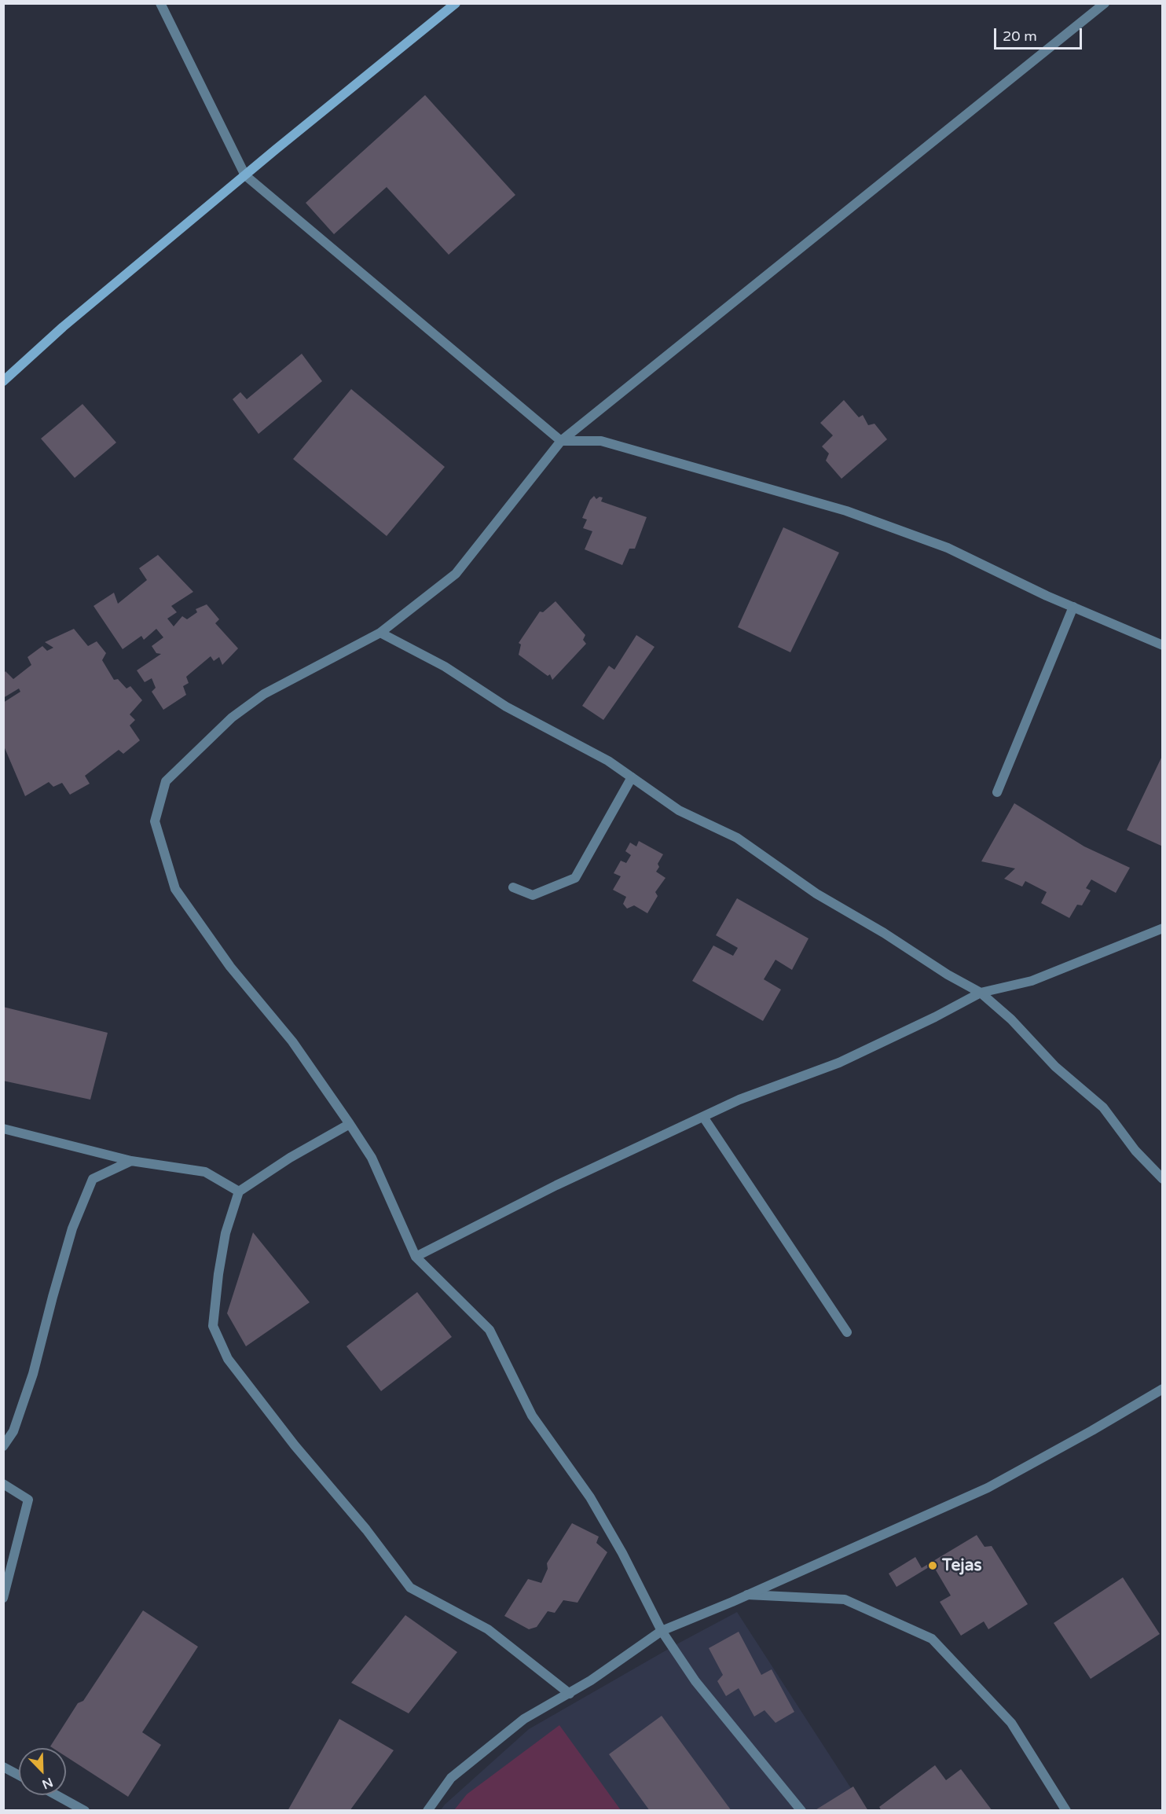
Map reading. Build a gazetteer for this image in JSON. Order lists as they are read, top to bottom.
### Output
{
  "places": ["Tejas"],
  "scale_bar": "20 m",
  "north": "bottom right"
}
